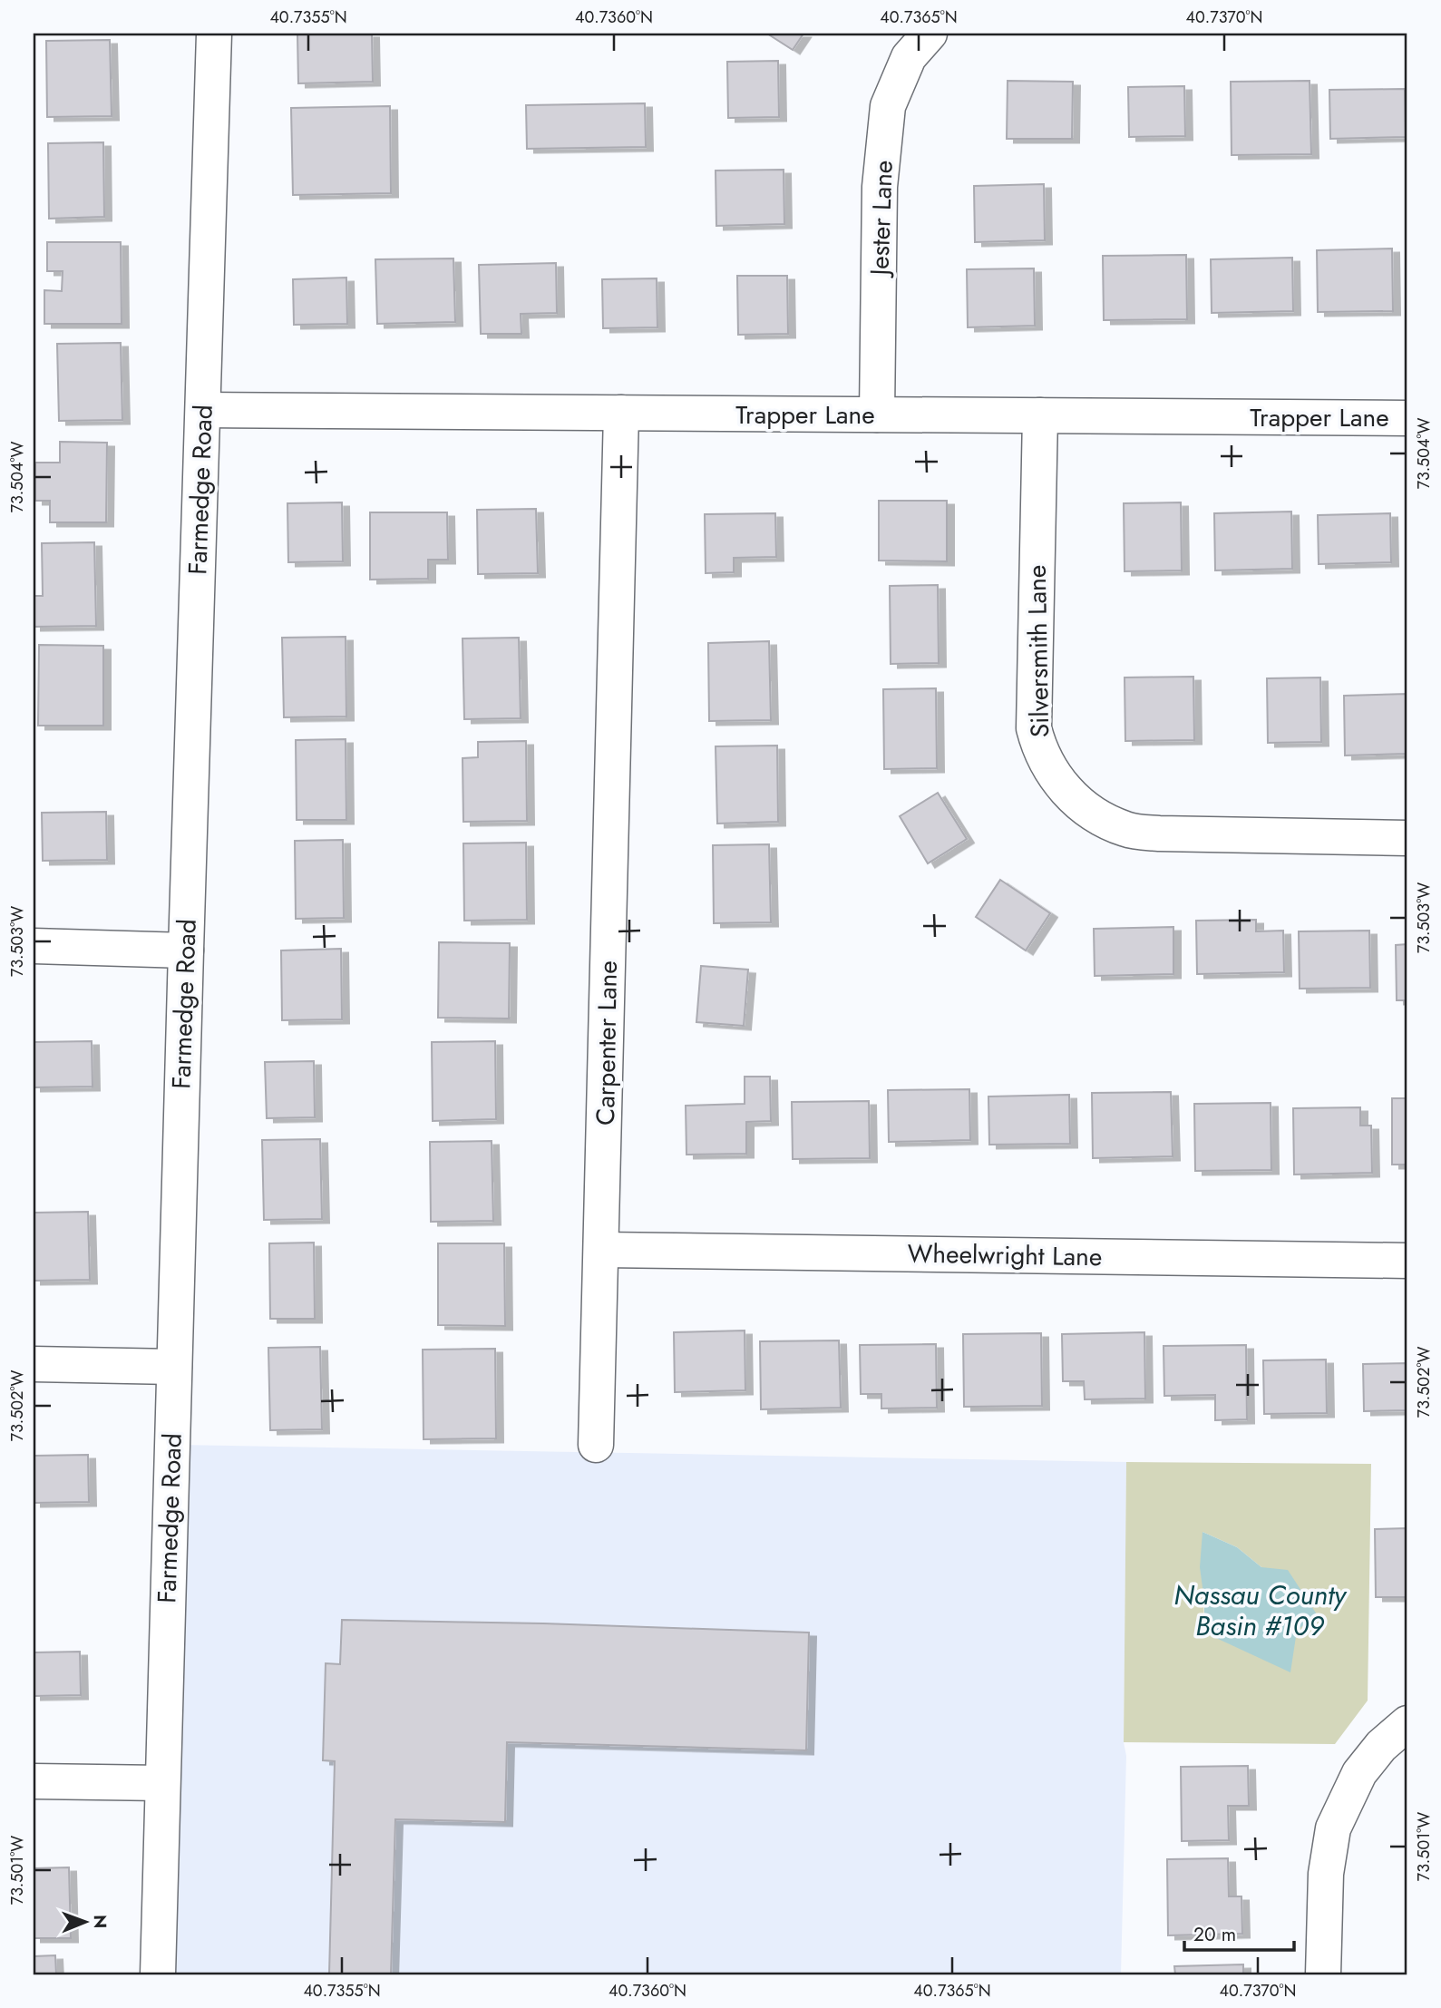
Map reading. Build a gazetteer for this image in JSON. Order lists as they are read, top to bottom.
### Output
{
  "streets": {
    "street": [
      "Jester Lane",
      "Trapper Lane",
      "Farmedge Road",
      "Silversmith Lane",
      "Carpenter Lane",
      "Wheelwright Lane"
    ]
  },
  "crossings": [
    ["Jester Lane", "Trapper Lane"],
    ["Trapper Lane", "Farmedge Road"],
    ["Trapper Lane", "Silversmith Lane"],
    ["Trapper Lane", "Carpenter Lane"],
    ["Carpenter Lane", "Wheelwright Lane"]
  ],
  "water": ["Nassau County Basin #109"],
  "scale_bar": "20 m",
  "north": "right",
  "coordinates": [
    "40.7355°N",
    "40.7360°N",
    "40.7365°N",
    "40.7370°N",
    "73.504°W",
    "73.503°W",
    "73.502°W",
    "73.501°W"
  ]
}
